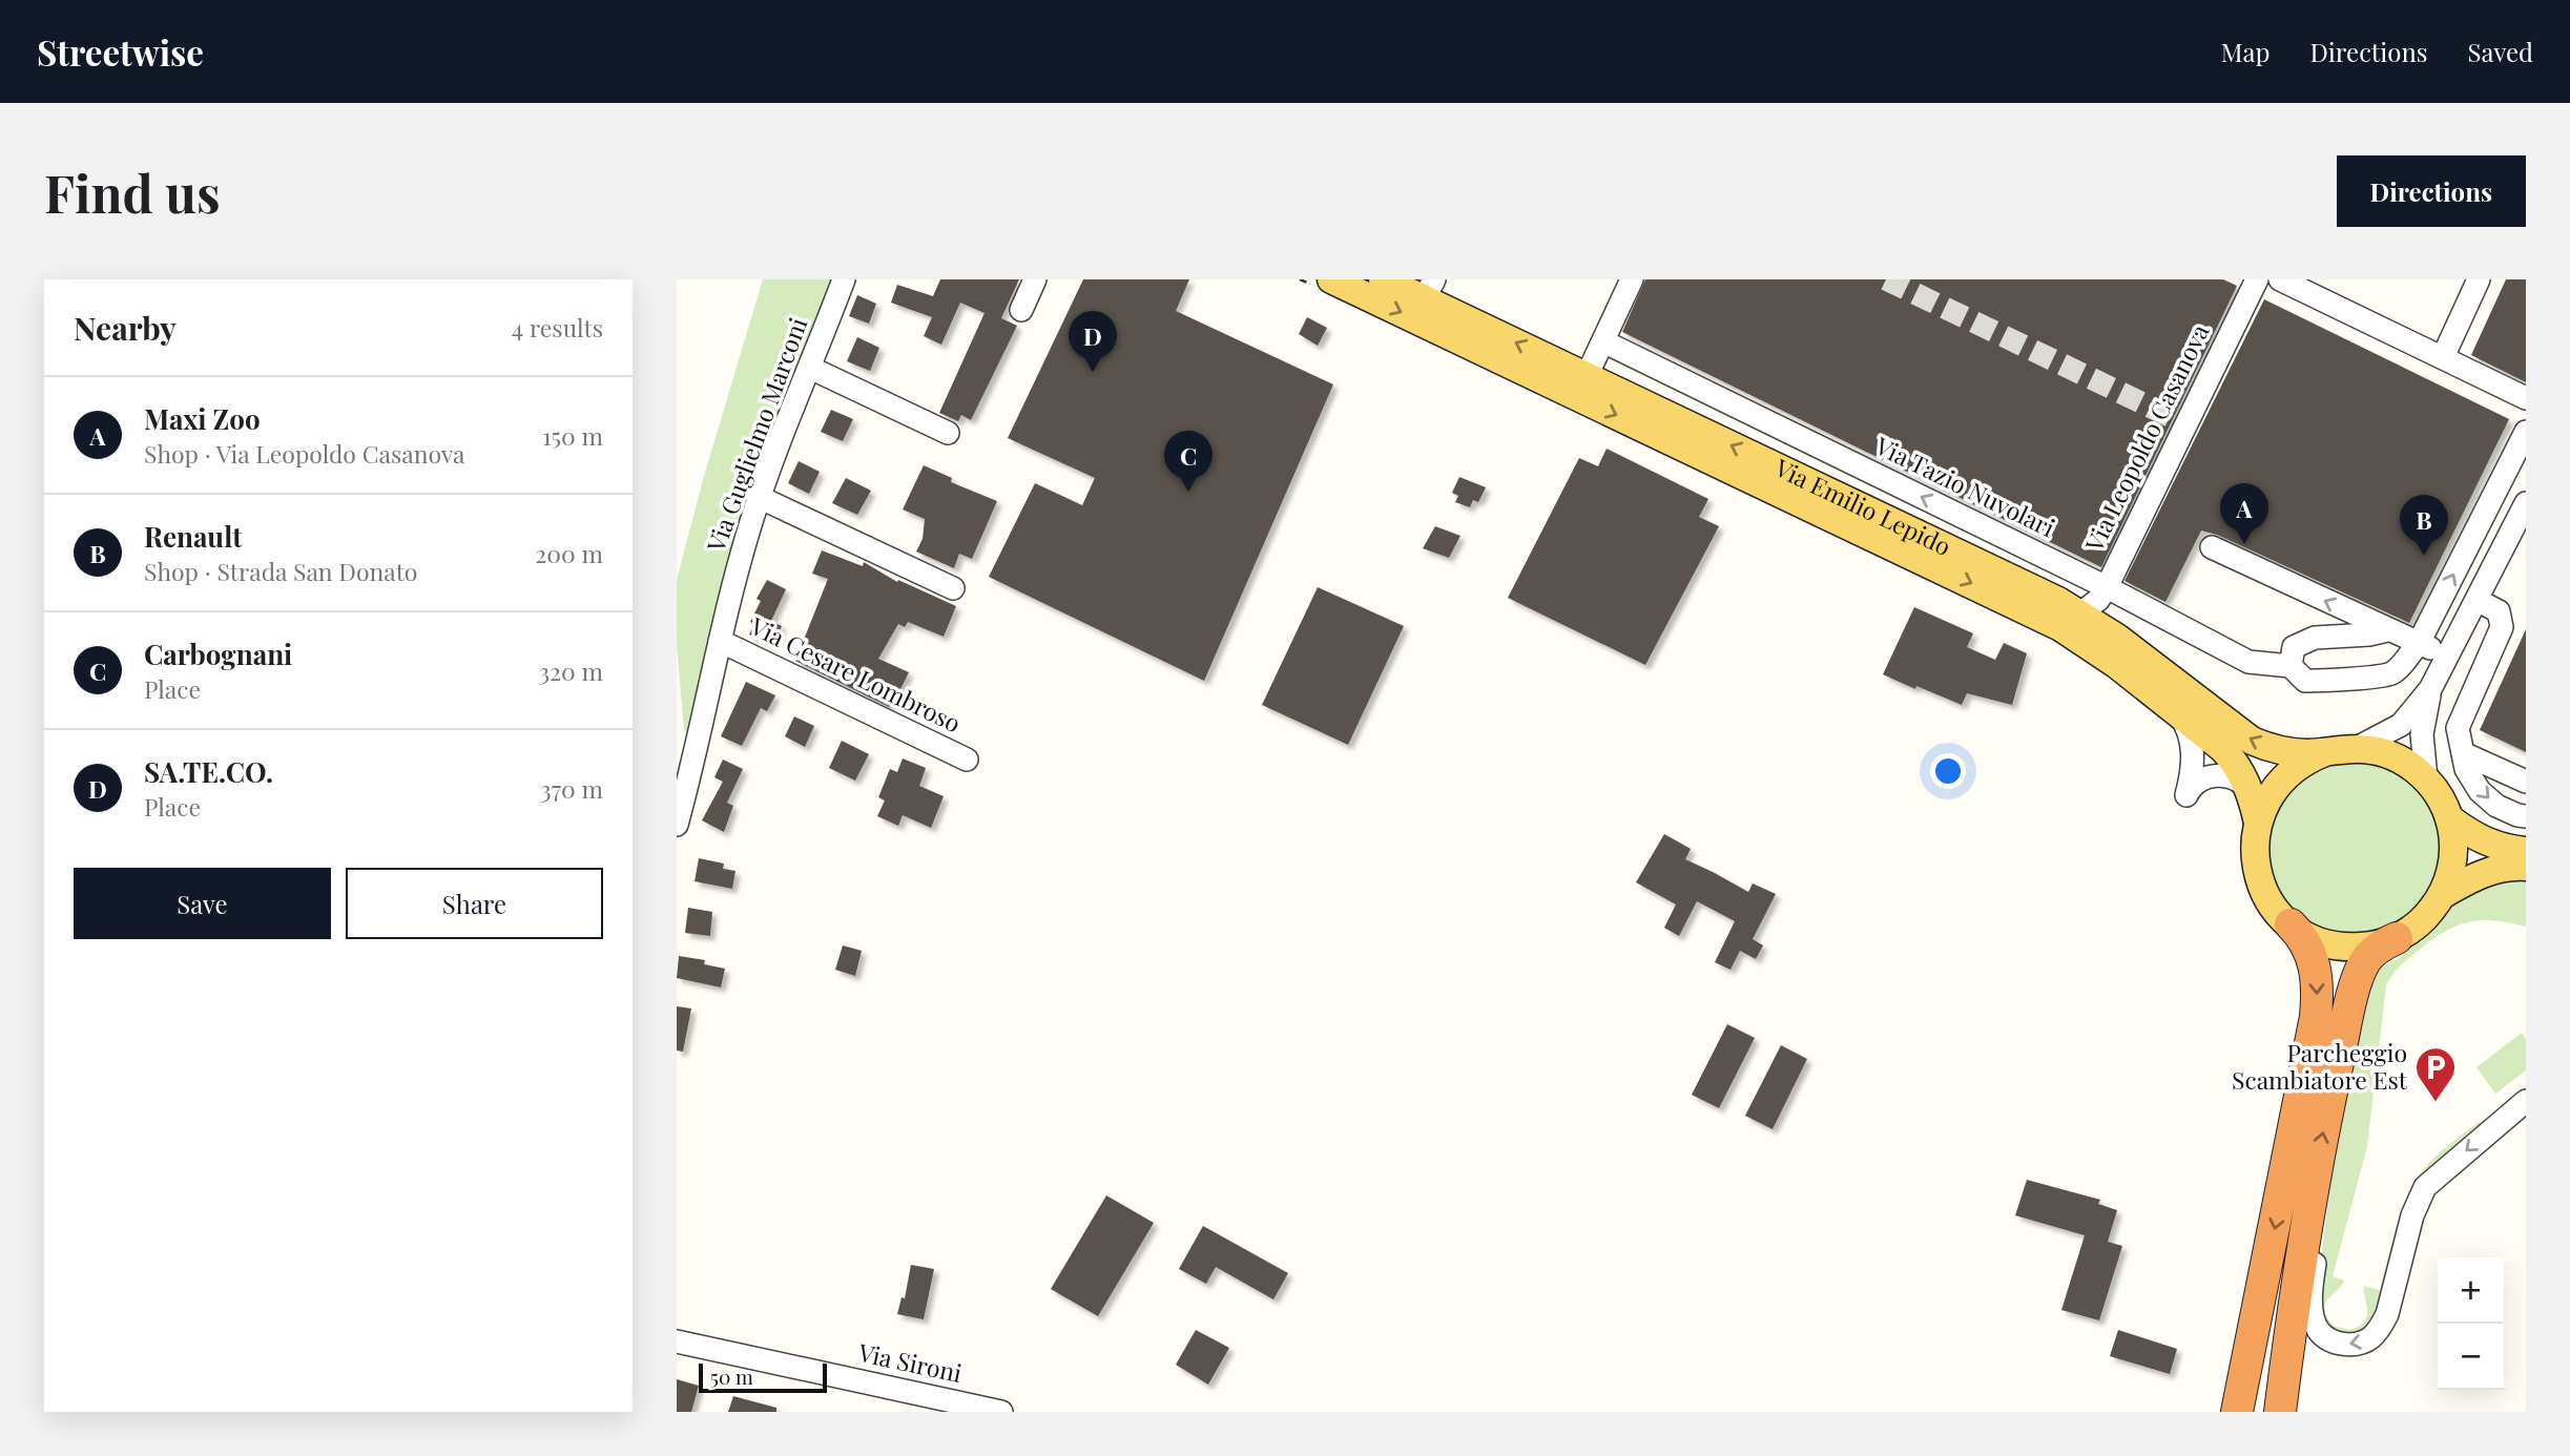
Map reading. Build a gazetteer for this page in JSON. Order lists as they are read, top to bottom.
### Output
{
  "streets": {
    "main road": ["Via Emilio Lepido"],
    "street": [
      "Via Guglielmo Marconi",
      "Via Leopoldo Casanova",
      "Via Tazio Nuvolari",
      "Via Cesare Lombroso",
      "Via Sironi"
    ]
  },
  "crossings": [
    ["Via Guglielmo Marconi", "Via Cesare Lombroso"],
    ["Via Leopoldo Casanova", "Via Tazio Nuvolari"],
    ["Via Leopoldo Casanova", "Via Emilio Lepido"]
  ],
  "one_way": ["Via Tazio Nuvolari"],
  "places": {
    "parking": ["Parcheggio Scambiatore Est"]
  },
  "scale_bar": "50 m",
  "page": {
    "header": "Streetwise",
    "nav": ["Map", "Directions", "Saved"],
    "buttons": [
      "Directions",
      ["Save", "Share"]
    ],
    "title": "Find us",
    "heading": ["Nearby", "4 results"],
    "pins": [
      "D",
      "C",
      "A",
      "B"
    ],
    "list": [
      {
        "mark": "A",
        "name": "Maxi Zoo",
        "note": "Shop · Via Leopoldo Casanova",
        "value": "150 m"
      },
      {
        "mark": "B",
        "name": "Renault",
        "note": "Shop · Strada San Donato",
        "value": "200 m"
      },
      {
        "mark": "C",
        "name": "Carbognani",
        "note": "Place",
        "value": "320 m"
      },
      {
        "mark": "D",
        "name": "SA.TE.CO.",
        "note": "Place",
        "value": "370 m"
      }
    ],
    "map_buttons": ["+", "−"],
    "scale": "50 m"
  }
}
